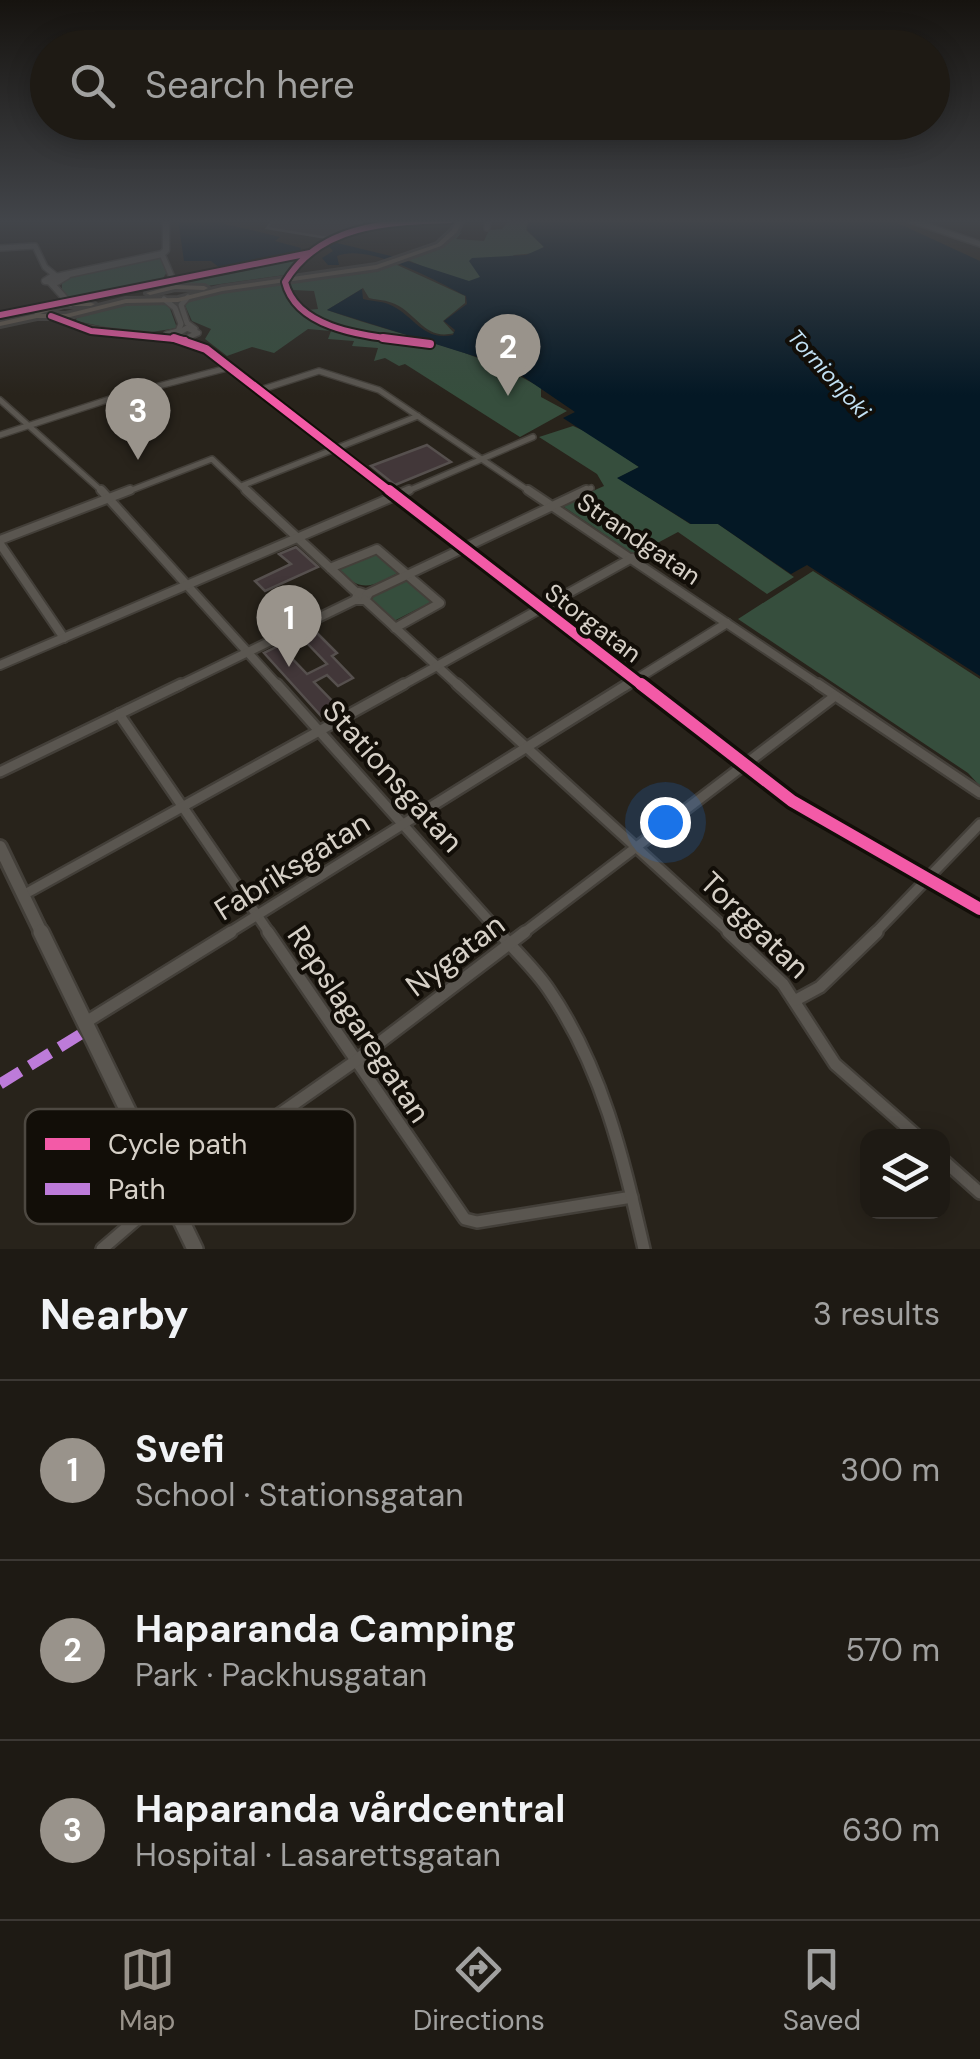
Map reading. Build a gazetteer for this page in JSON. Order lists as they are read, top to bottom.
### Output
{
  "streets": {
    "street": [
      "Strandgatan",
      "Storgatan",
      "Stationsgatan",
      "Fabriksgatan",
      "Torggatan",
      "Nygatan",
      "Repslagaregatan"
    ]
  },
  "crossings": [
    ["Strandgatan", "Storgatan"],
    ["Strandgatan", "Fabriksgatan"],
    ["Strandgatan", "Nygatan"],
    ["Storgatan", "Fabriksgatan"],
    ["Storgatan", "Nygatan"],
    ["Stationsgatan", "Fabriksgatan"],
    ["Stationsgatan", "Torggatan"],
    ["Stationsgatan", "Nygatan"],
    ["Stationsgatan", "Repslagaregatan"],
    ["Fabriksgatan", "Torggatan"],
    ["Fabriksgatan", "Repslagaregatan"],
    ["Torggatan", "Nygatan"],
    ["Nygatan", "Repslagaregatan"]
  ],
  "water": ["Tornionjoki"],
  "legend": ["Cycle path", "Path"],
  "page": {
    "search": "Search here",
    "pins": ["2", "3", "1"],
    "heading": ["Nearby", "3 results"],
    "list": [
      {
        "mark": "1",
        "name": "Svefi",
        "note": "School · Stationsgatan",
        "value": "300 m"
      },
      {
        "mark": "2",
        "name": "Haparanda Camping",
        "note": "Park · Packhusgatan",
        "value": "570 m"
      },
      {
        "mark": "3",
        "name": "Haparanda vårdcentral",
        "note": "Hospital · Lasarettsgatan",
        "value": "630 m"
      }
    ],
    "nav": ["Map", "Directions", "Saved"]
  }
}
